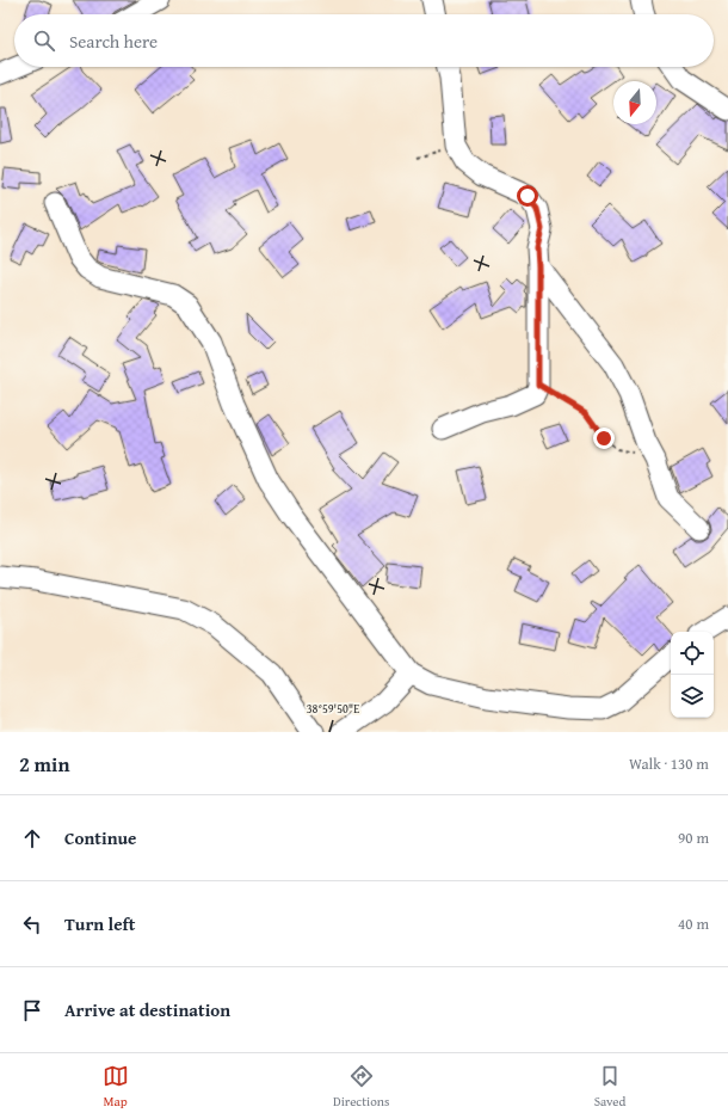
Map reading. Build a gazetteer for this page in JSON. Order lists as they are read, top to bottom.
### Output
{
  "north": "bottom",
  "page": {
    "search": "Search here",
    "heading": ["2 min", "Walk · 130 m"],
    "list": [
      ["Continue", "90 m"],
      ["Turn left", "40 m"],
      "Arrive at destination"
    ],
    "nav": ["Map", "Directions", "Saved"]
  },
  "coordinates": ["38°59'50\"E"]
}
